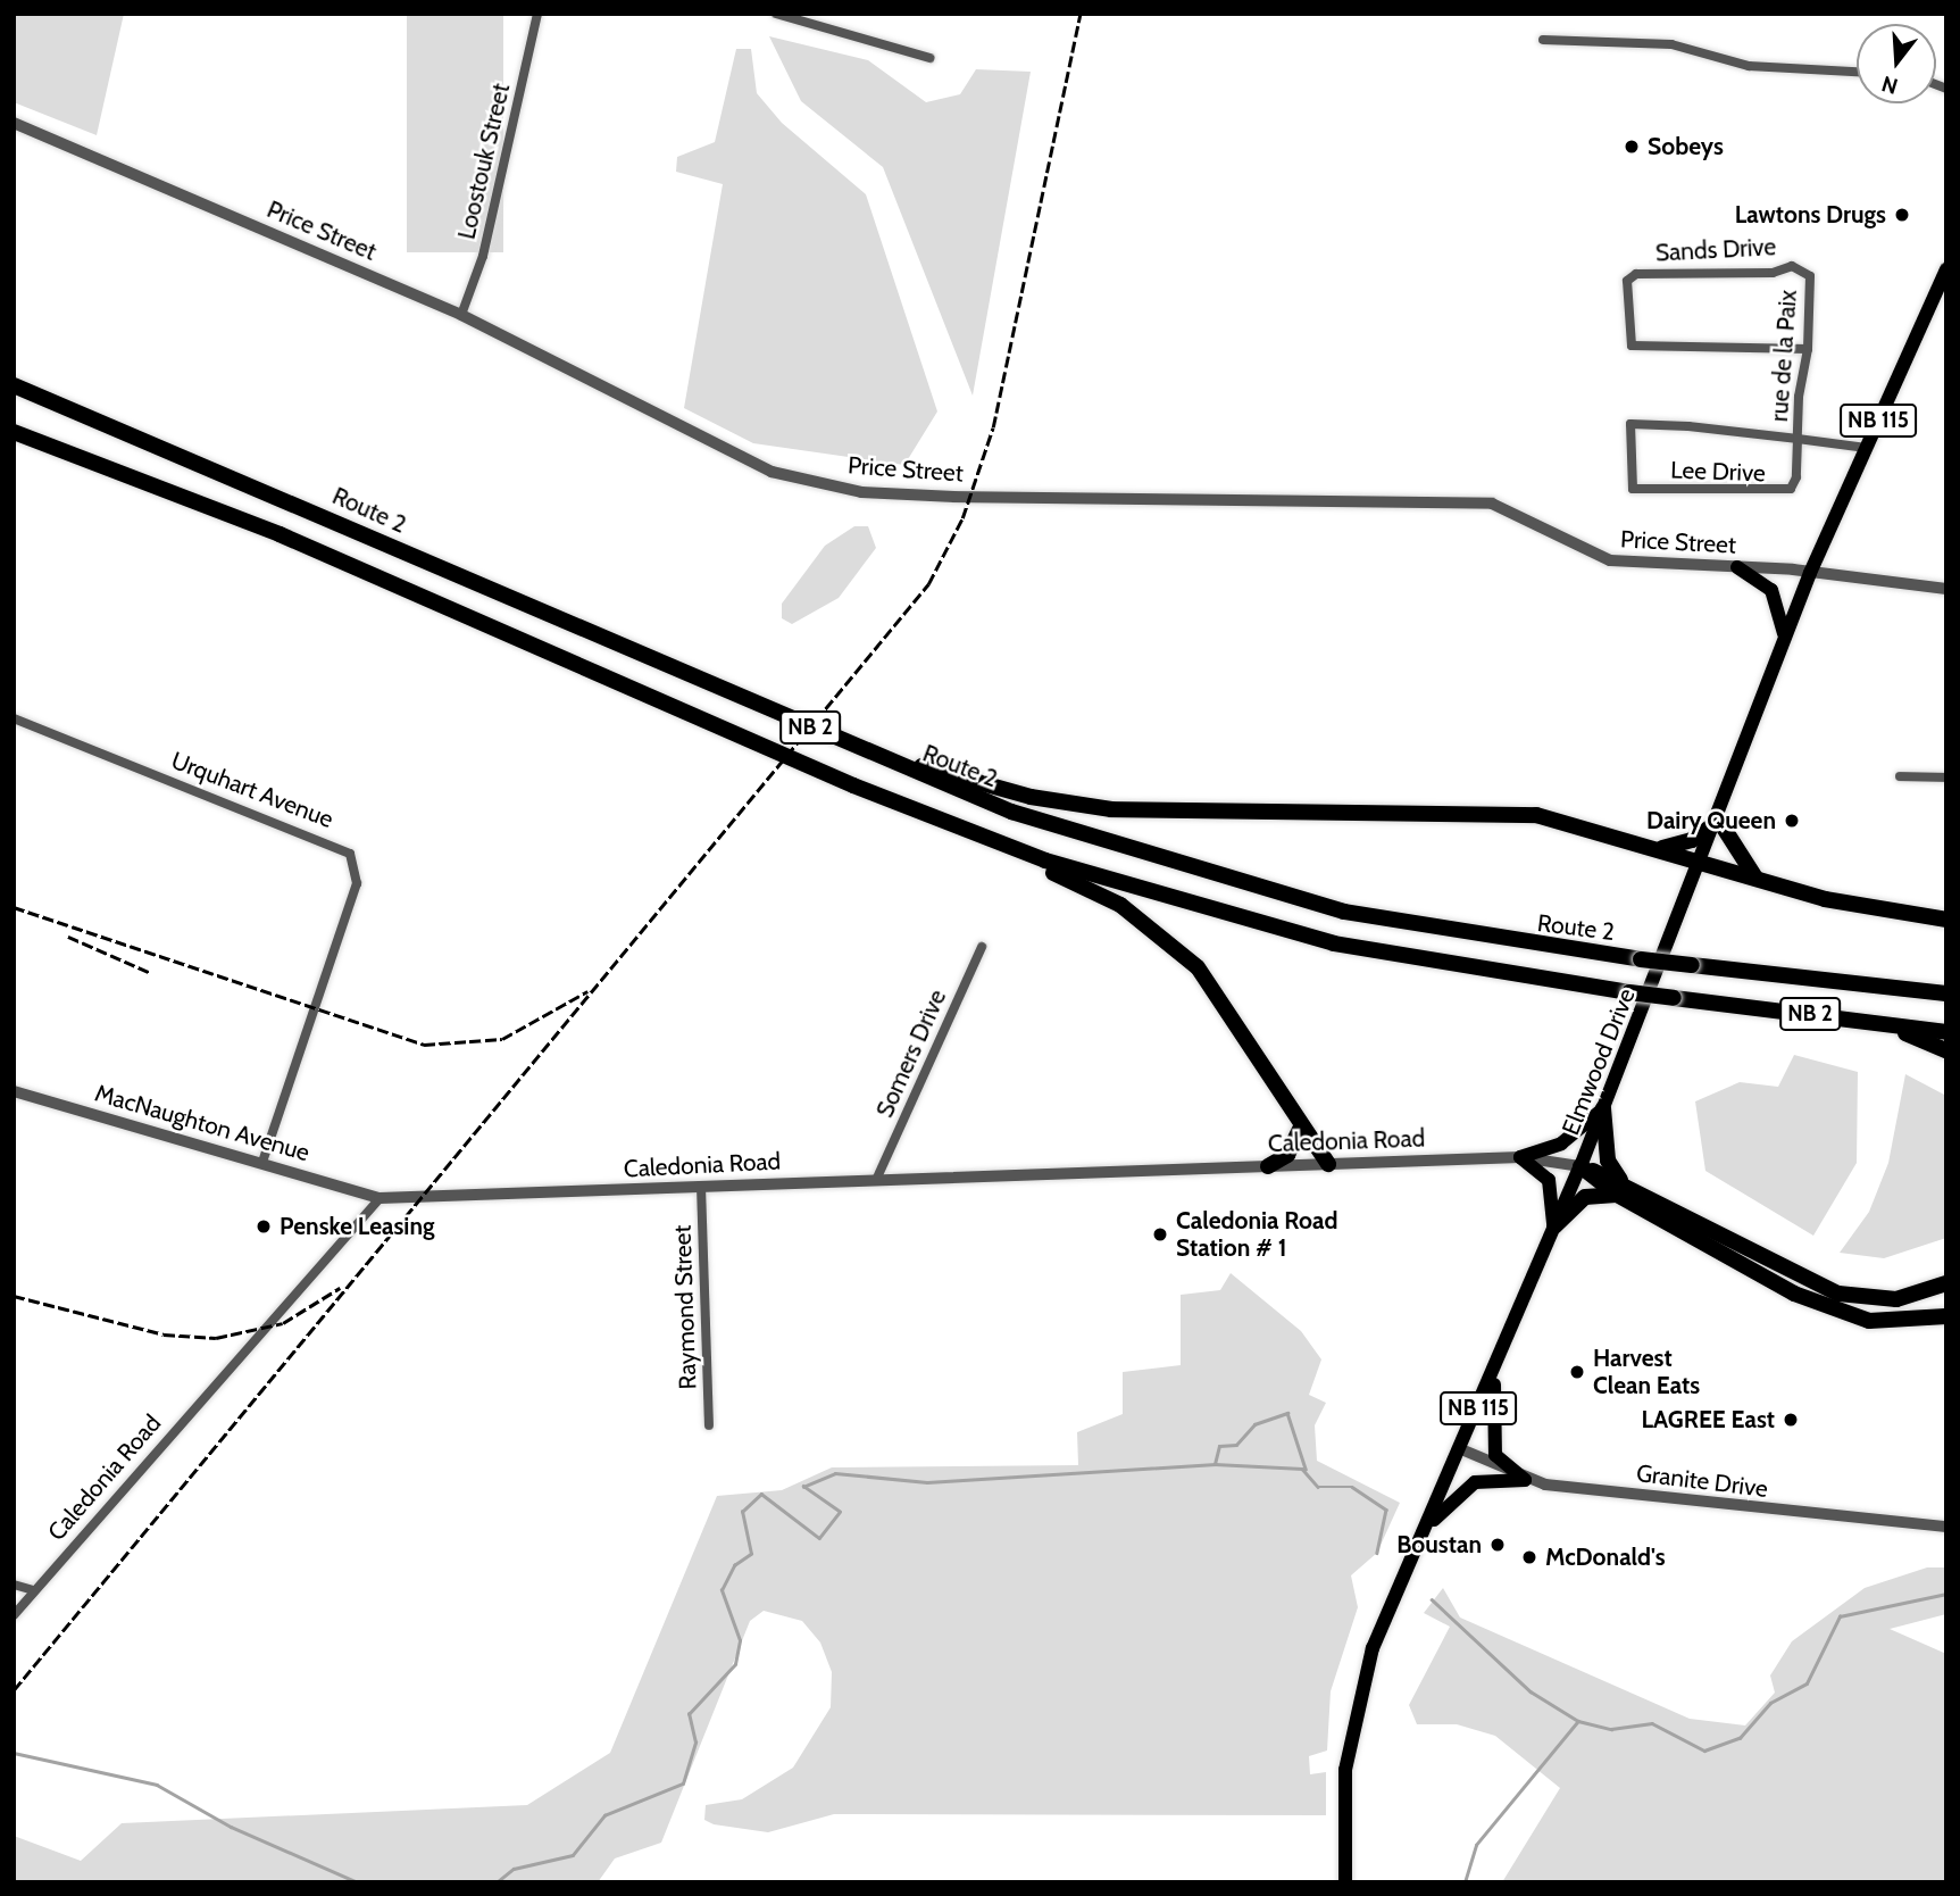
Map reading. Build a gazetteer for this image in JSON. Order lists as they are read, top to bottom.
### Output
{
  "streets": {
    "highway": ["Route 2", "NB 2"],
    "main road": ["NB 115", "Elmwood Drive"],
    "street": [
      "Loostouk Street",
      "Price Street",
      "Sands Drive",
      "rue de la Paix",
      "Lee Drive",
      "Urquhart Avenue",
      "Somers Drive",
      "MacNaughton Avenue",
      "Caledonia Road",
      "Raymond Street",
      "Granite Drive"
    ]
  },
  "crossings": [
    ["Loostouk Street", "Price Street"],
    ["Price Street", "Elmwood Drive"],
    ["Sands Drive", "rue de la Paix"],
    ["rue de la Paix", "Lee Drive"],
    ["Urquhart Avenue", "MacNaughton Avenue"],
    ["Somers Drive", "Caledonia Road"],
    ["Elmwood Drive", "Caledonia Road"],
    ["Elmwood Drive", "Granite Drive"],
    ["MacNaughton Avenue", "Caledonia Road"],
    ["Caledonia Road", "Raymond Street"]
  ],
  "places": [
    "Sobeys",
    "Lawtons Drugs",
    "Dairy Queen",
    "Penske Leasing",
    "Caledonia Road Station # 1",
    "Harvest Clean Eats",
    "LAGREE East",
    "Boustan",
    "McDonald's"
  ],
  "north": "bottom"
}
